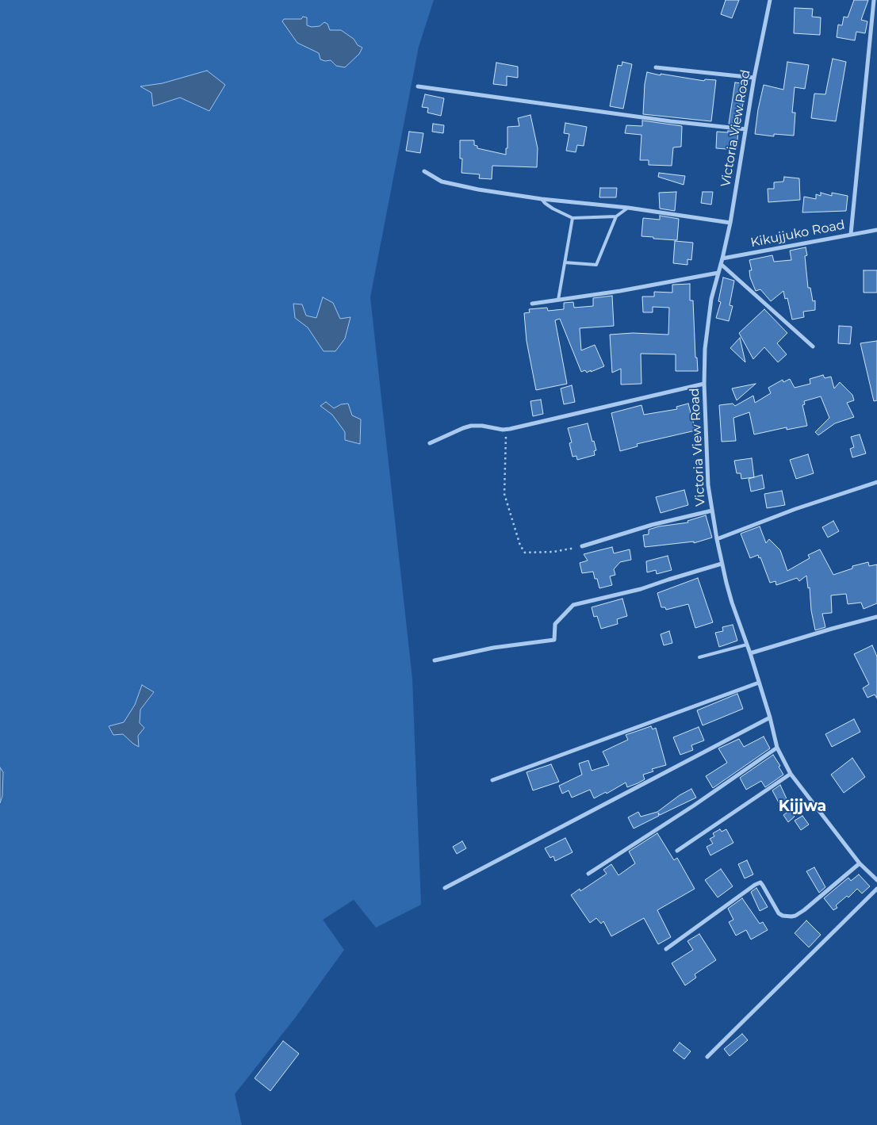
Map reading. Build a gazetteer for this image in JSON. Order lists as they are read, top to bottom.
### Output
{
  "streets": {
    "street": ["Victoria View Road", "Kikujjuko Road"]
  },
  "crossings": [
    ["Victoria View Road", "Kikujjuko Road"]
  ],
  "districts": ["Kijjwa"]
}
